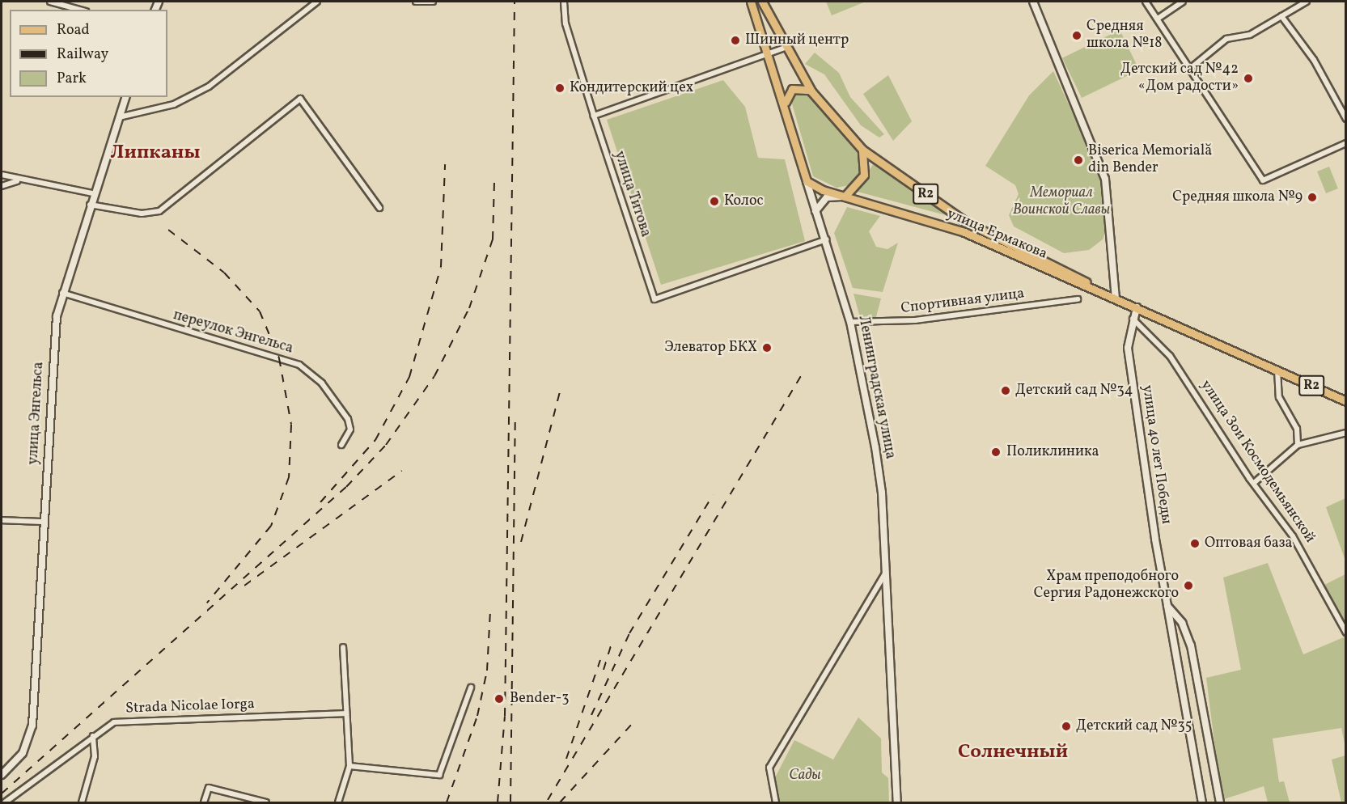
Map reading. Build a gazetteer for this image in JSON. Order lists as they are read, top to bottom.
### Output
{
  "streets": {
    "main road": ["R2", "улица Ермакова"],
    "street": [
      "улица Титова",
      "Спортивная улица",
      "переулок Энгельса",
      "Ленинградская улица",
      "улица Энгельса",
      "улица 40 лет Победы",
      "улица Зои Космодемьянской",
      "Strada Nicolae Iorga"
    ]
  },
  "crossings": [
    ["улица Титова", "Ленинградская улица"],
    ["улица Ермакова", "Ленинградская улица"],
    ["улица Ермакова", "улица 40 лет Победы"],
    ["Спортивная улица", "Ленинградская улица"],
    ["переулок Энгельса", "улица Энгельса"],
    ["улица 40 лет Победы", "улица Зои Космодемьянской"]
  ],
  "districts": ["Липканы", "Солнечный"],
  "parks": ["Мемориал Воинской Славы", "Сады"],
  "places": [
    "Средняя школа №18",
    "Шинный центр",
    "Детский сад №42 «Дом радости»",
    "Кондитерский цех",
    "Biserica Memorială din Bender",
    "Средняя школа №9",
    "Колос",
    "Элеватор БКХ",
    "Детский сад №34",
    "Поликлиника",
    "Оптовая база",
    "Храм преподобного Сергия Радонежского",
    "Bender-3",
    "Детский сад №35"
  ],
  "legend": ["Road", "Railway", "Park"]
}
